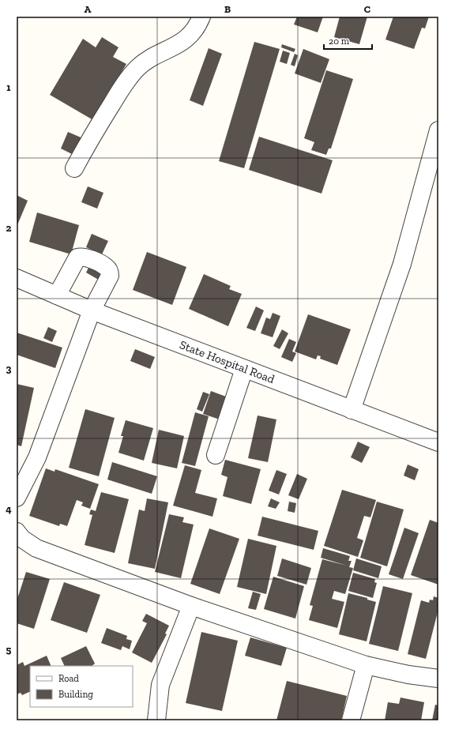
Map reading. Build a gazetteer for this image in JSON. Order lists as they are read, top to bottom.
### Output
{
  "streets": {
    "street": ["State Hospital Road"]
  },
  "legend": ["Road", "Building"],
  "scale_bar": "20 m",
  "grid": {
    "columns": ["A", "B", "C"],
    "rows": [
      "1",
      "2",
      "3",
      "4",
      "5"
    ]
  }
}
